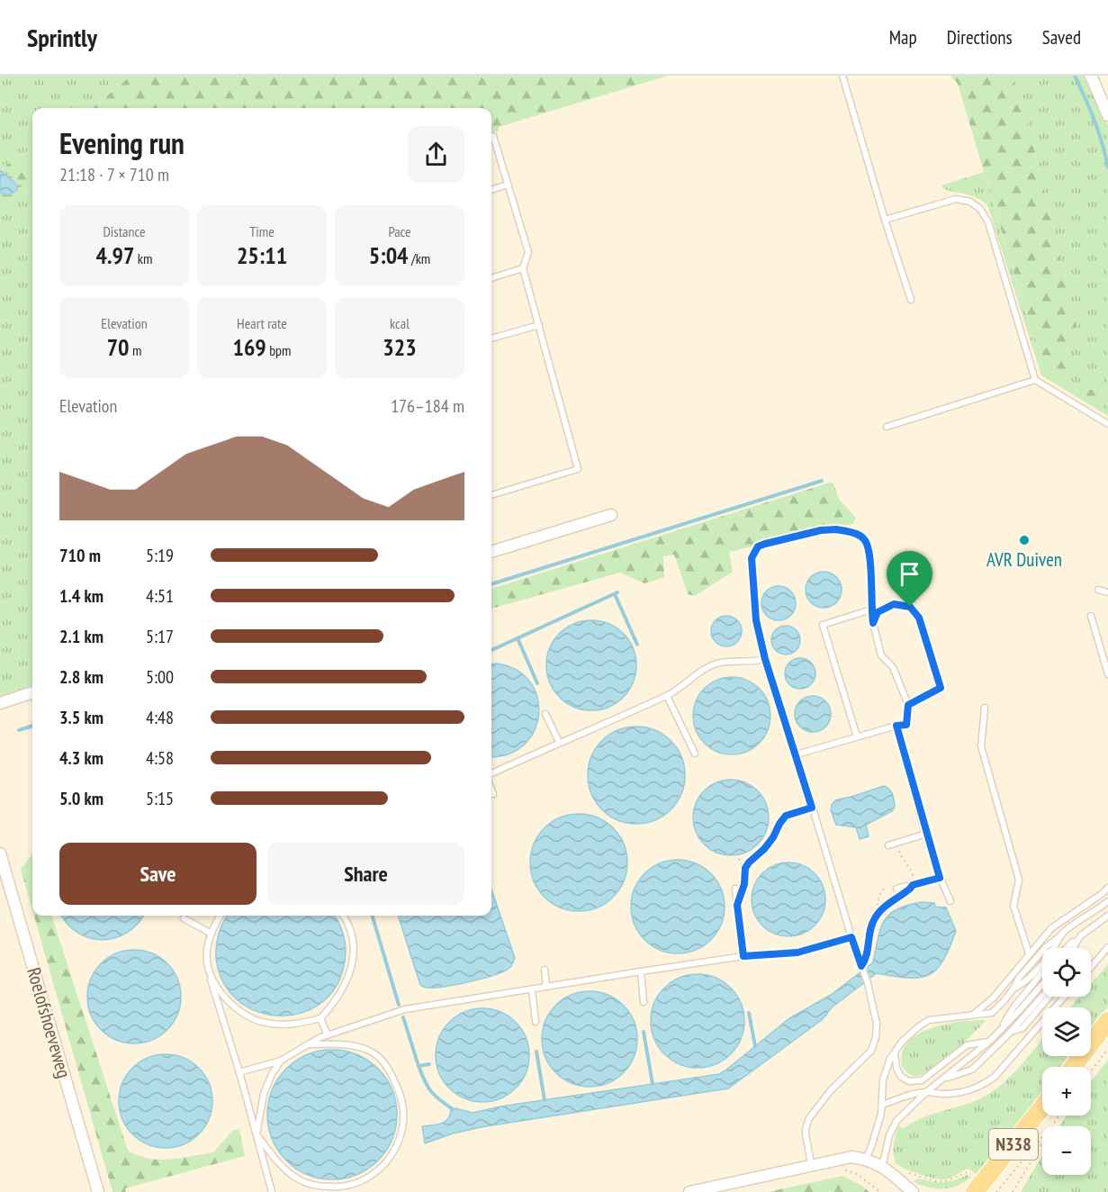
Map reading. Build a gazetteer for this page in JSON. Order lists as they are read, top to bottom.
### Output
{
  "streets": {
    "main road": ["N338"],
    "street": ["Roelofshoeveweg"]
  },
  "places": ["AVR Duiven"],
  "page": {
    "header": "Sprintly",
    "nav": ["Map", "Directions", "Saved"],
    "heading": ["Evening run", "21:18 · 7 × 710 m"],
    "stats": [
      ["Distance", "4.97 km"],
      ["Time", "25:11"],
      ["Pace", "5:04 /km"],
      ["Elevation", "70 m"],
      ["Heart rate", "169 bpm"],
      ["kcal", "323"]
    ],
    "chart": ["Elevation", "176–184 m"],
    "list": [
      {
        "name": "710 m",
        "note": "5:19"
      },
      {
        "name": "1.4 km",
        "note": "4:51"
      },
      {
        "name": "2.1 km",
        "note": "5:17"
      },
      {
        "name": "2.8 km",
        "note": "5:00"
      },
      {
        "name": "3.5 km",
        "note": "4:48"
      },
      {
        "name": "4.3 km",
        "note": "4:58"
      },
      {
        "name": "5.0 km",
        "note": "5:15"
      }
    ],
    "buttons": ["Save", "Share"],
    "map_buttons": ["+", "−"]
  }
}
